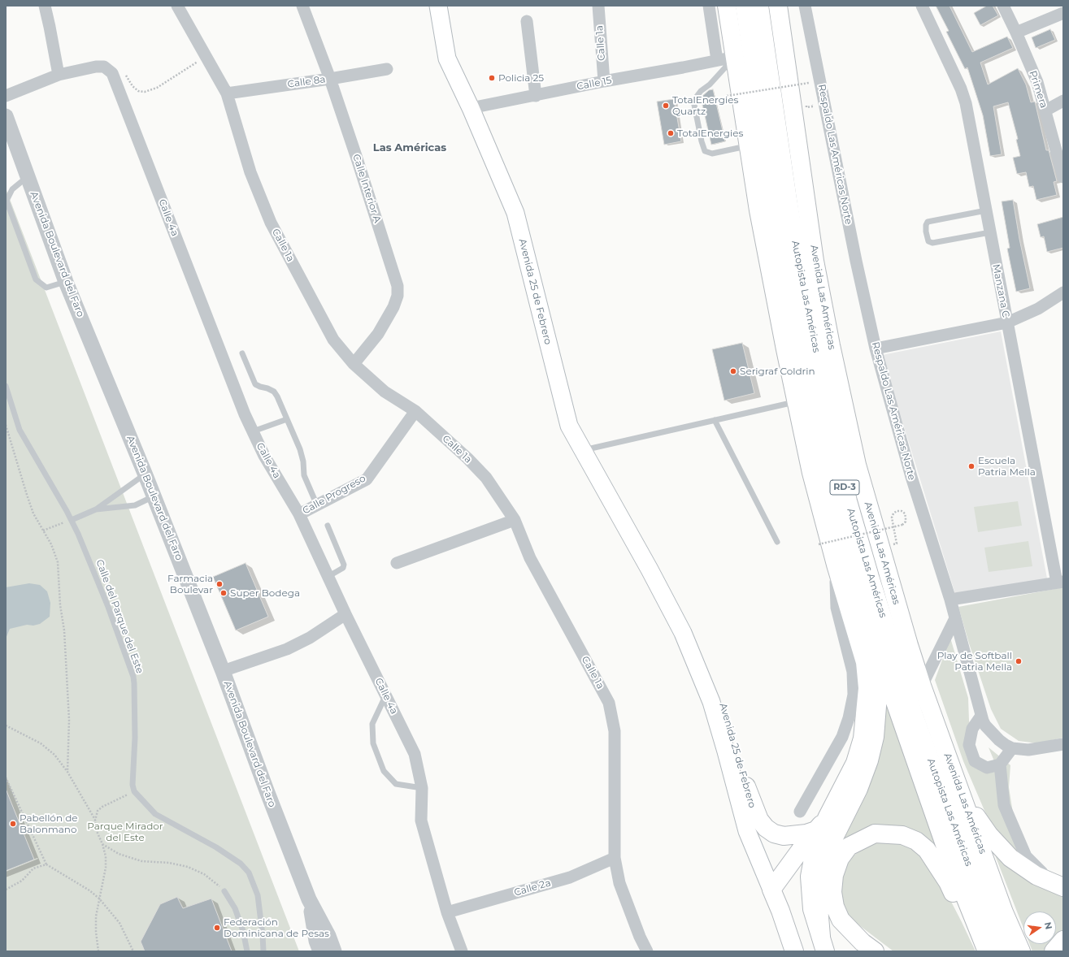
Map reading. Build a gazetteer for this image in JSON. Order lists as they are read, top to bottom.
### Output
{
  "streets": {
    "main road": [
      "Avenida 25 de Febrero",
      "Autopista Las Américas",
      "Avenida Las Américas",
      "RD-3"
    ],
    "street": [
      "Calle 1a",
      "Calle 8a",
      "Calle 15",
      "Primera",
      "Respaldo Las Américas Norte",
      "Calle Interior A",
      "Calle 4a",
      "Avenida Boulevard del Faro",
      "Manzana C",
      "Calle Progreso",
      "Calle 2a"
    ],
    "lane": ["Calle del Parque del Este"]
  },
  "crossings": [
    ["Calle 1a", "Calle 8a"],
    ["Calle 1a", "Calle 15"],
    ["Calle 1a", "Calle Interior A"],
    ["Calle 1a", "Calle Progreso"],
    ["Calle 1a", "Calle 2a"],
    ["Calle 8a", "Calle Interior A"],
    ["Calle 15", "Avenida 25 de Febrero"],
    ["Calle 4a", "Calle Progreso"],
    ["Calle 4a", "Calle 2a"]
  ],
  "districts": ["Las Américas"],
  "parks": ["Parque Mirador del Este"],
  "places": [
    "Policia 25",
    "TotalEnergies Quartz",
    "TotalEnergies",
    "Serigraf Coldrin",
    "Escuela Patria Mella",
    "Farmacia Boulevar",
    "Super Bodega",
    "Play de Softball Patria Mella",
    "Pabellón de Balonmano",
    "Federación Dominicana de Pesas"
  ],
  "north": "right"
}
